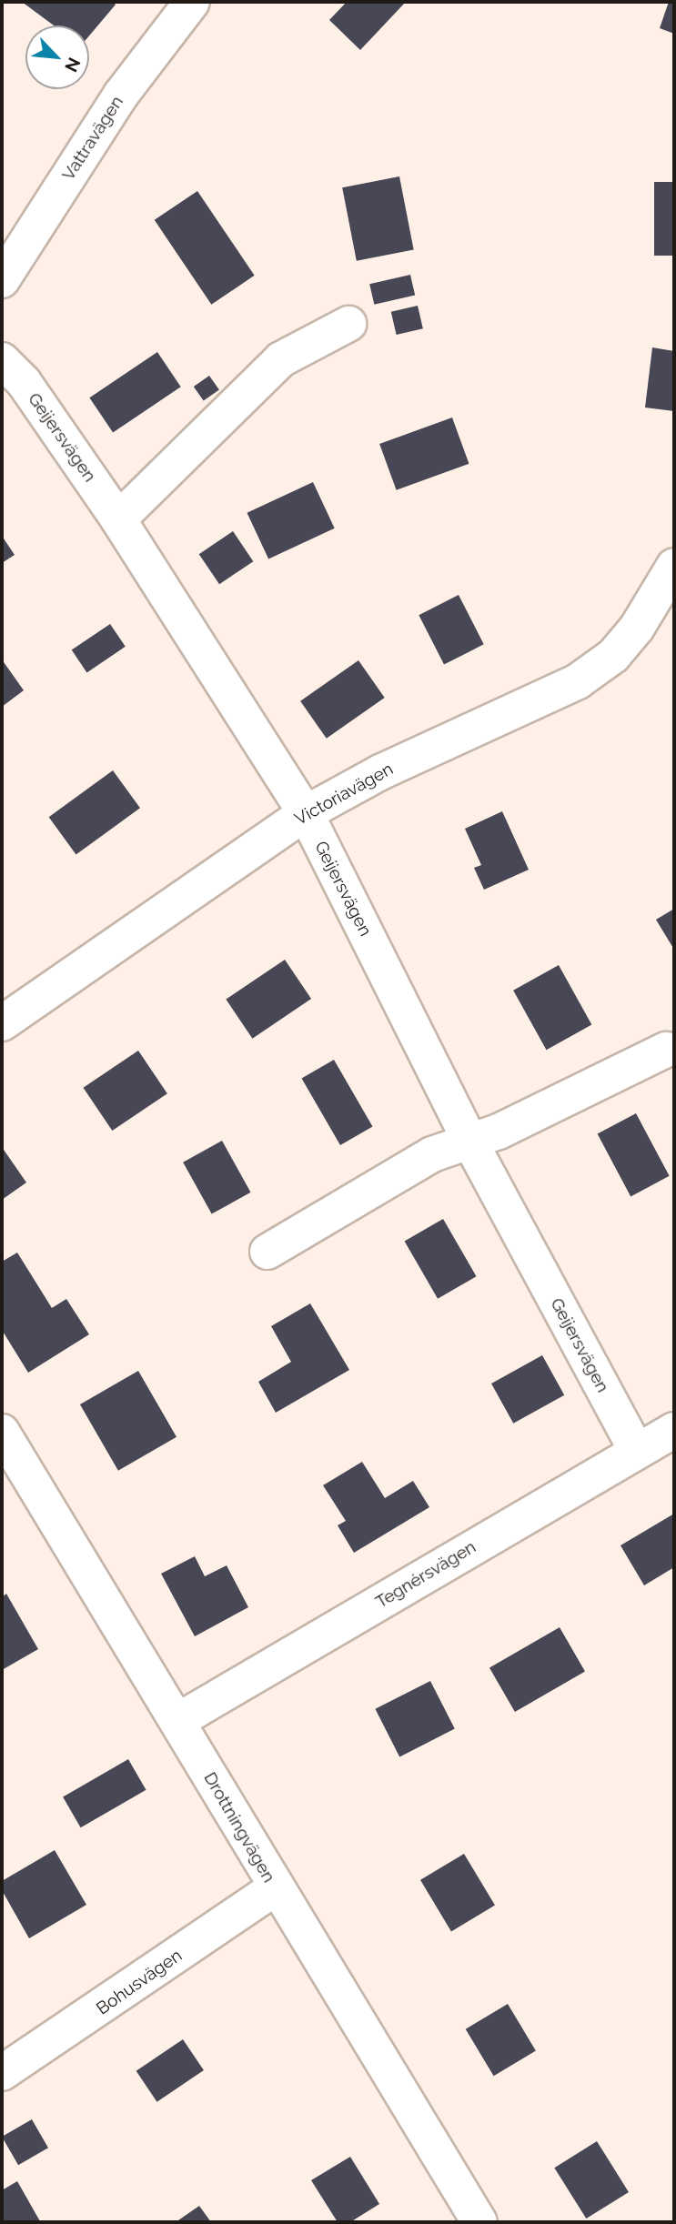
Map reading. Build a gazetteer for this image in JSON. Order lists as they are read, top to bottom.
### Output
{
  "streets": {
    "street": [
      "Vattravägen",
      "Geijersvägen",
      "Victoriavägen",
      "Tegnérsvägen",
      "Drottningvägen",
      "Bohusvägen"
    ]
  },
  "crossings": [
    ["Geijersvägen", "Victoriavägen"],
    ["Geijersvägen", "Tegnérsvägen"],
    ["Tegnérsvägen", "Drottningvägen"],
    ["Drottningvägen", "Bohusvägen"]
  ],
  "north": "bottom right"
}
